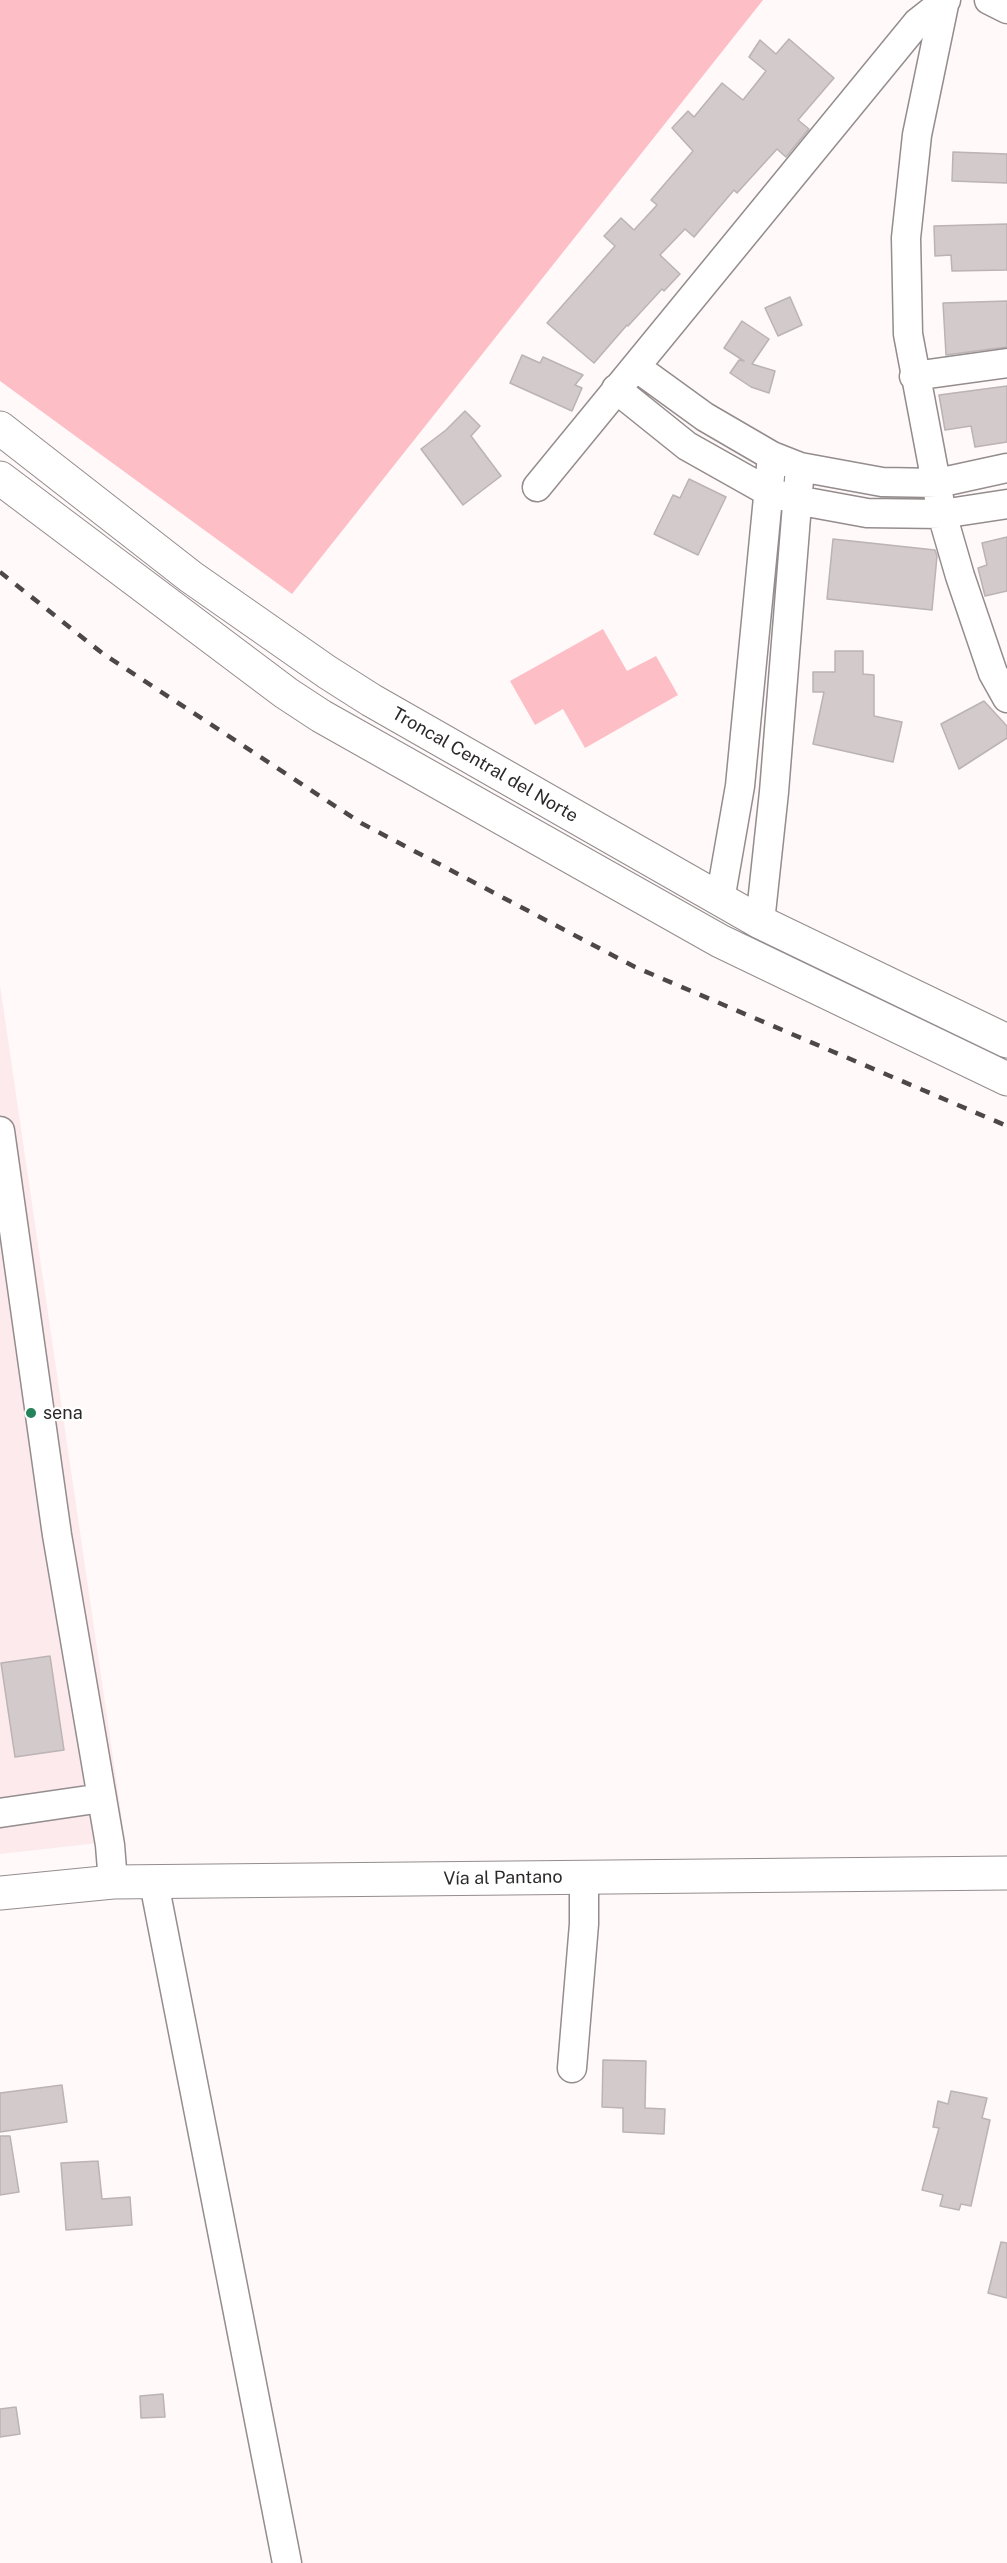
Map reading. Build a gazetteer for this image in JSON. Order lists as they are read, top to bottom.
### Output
{
  "streets": {
    "main road": ["Troncal Central del Norte", "Vía al Pantano"]
  },
  "places": ["sena"]
}
